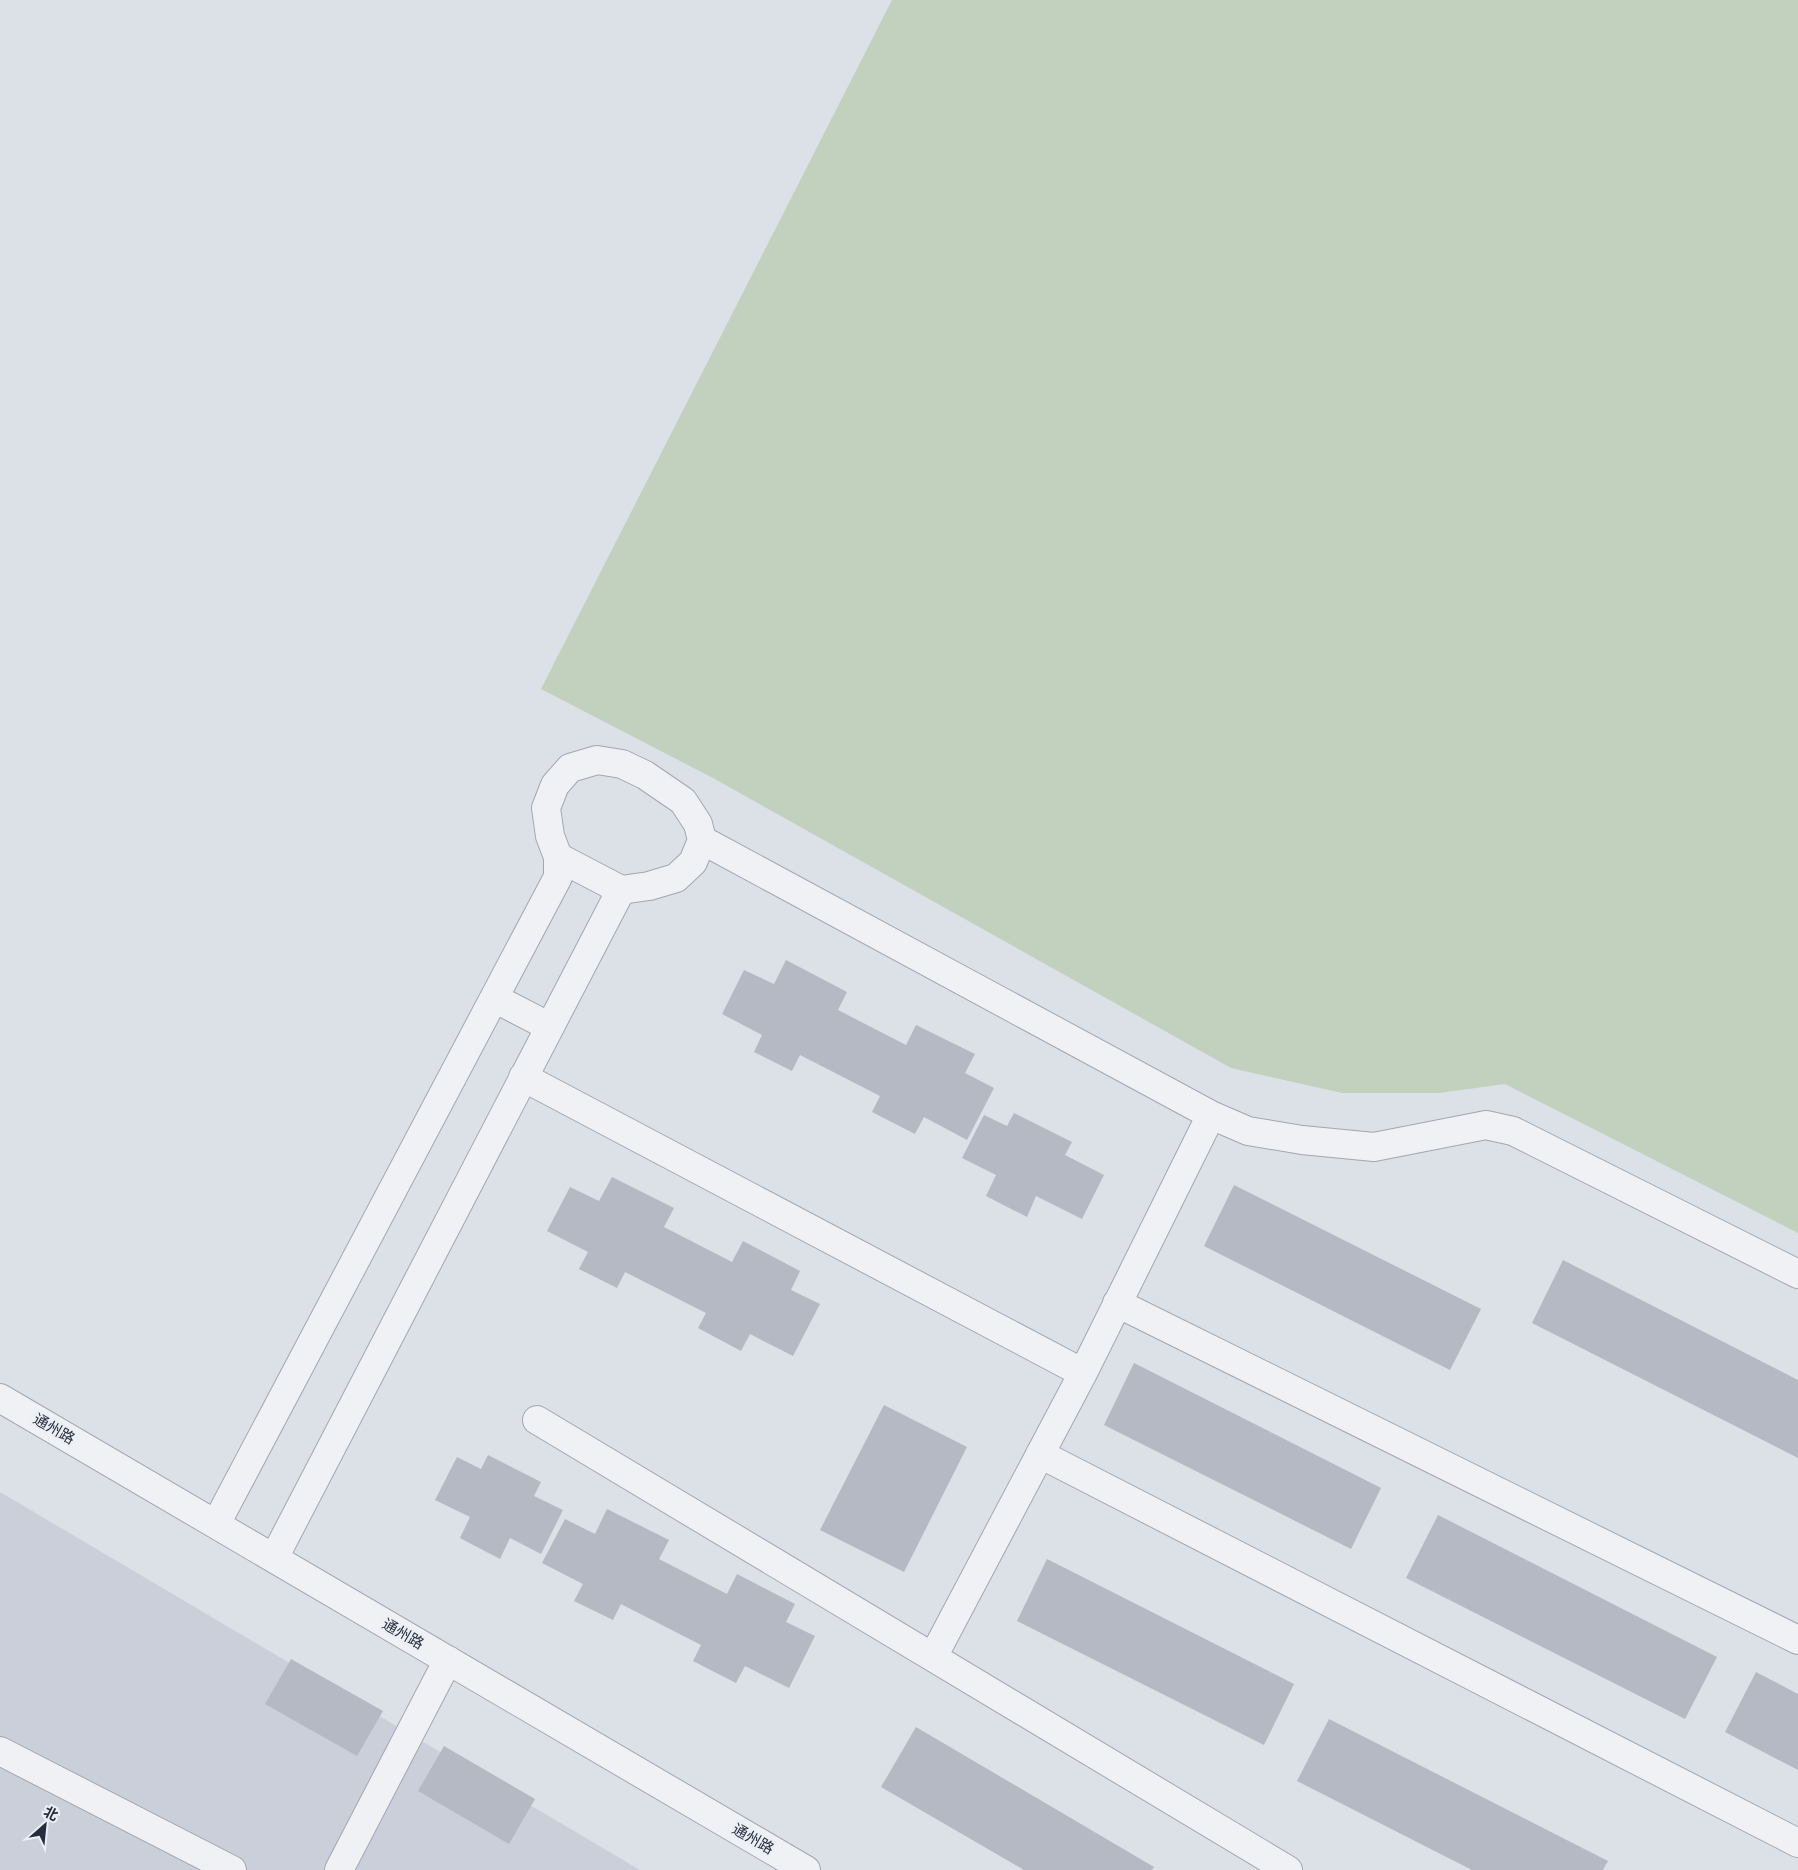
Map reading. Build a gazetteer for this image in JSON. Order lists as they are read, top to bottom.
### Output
{
  "streets": {
    "street": ["通州路"]
  },
  "north": "top right"
}
